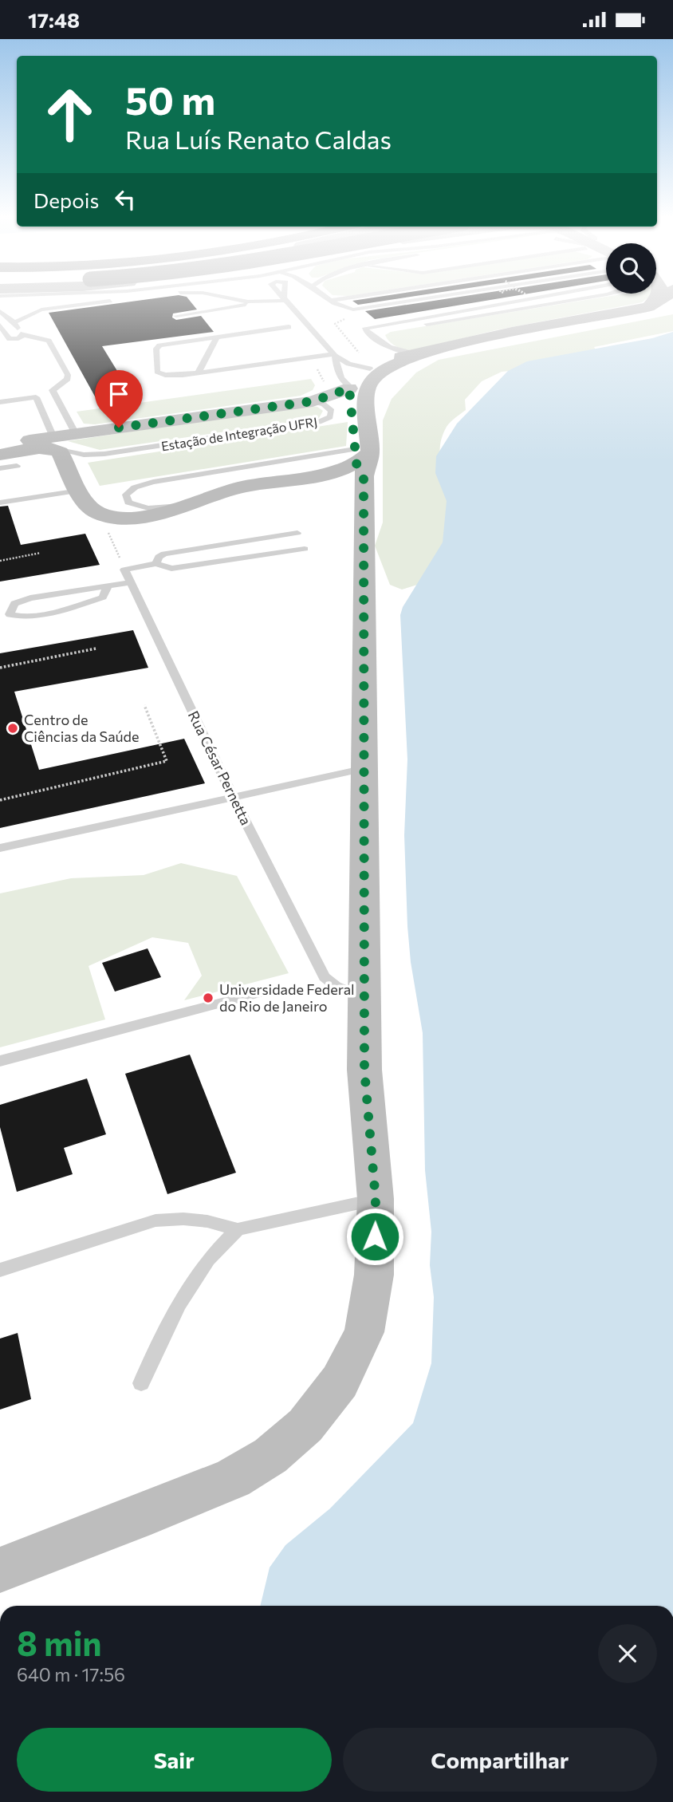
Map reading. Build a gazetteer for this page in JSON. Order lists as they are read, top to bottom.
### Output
{
  "streets": {
    "lane": ["Estação de Integração UFRJ", "Rua César Pernetta"]
  },
  "places": ["Centro de Ciências da Saúde", "Universidade Federal do Rio de Janeiro"],
  "page": {
    "status": "17:48",
    "turn": ["50 m", "Rua Luís Renato Caldas"],
    "then": "Depois",
    "heading": ["8 min", "640 m · 17:56"],
    "buttons": ["Sair", "Compartilhar"]
  }
}
